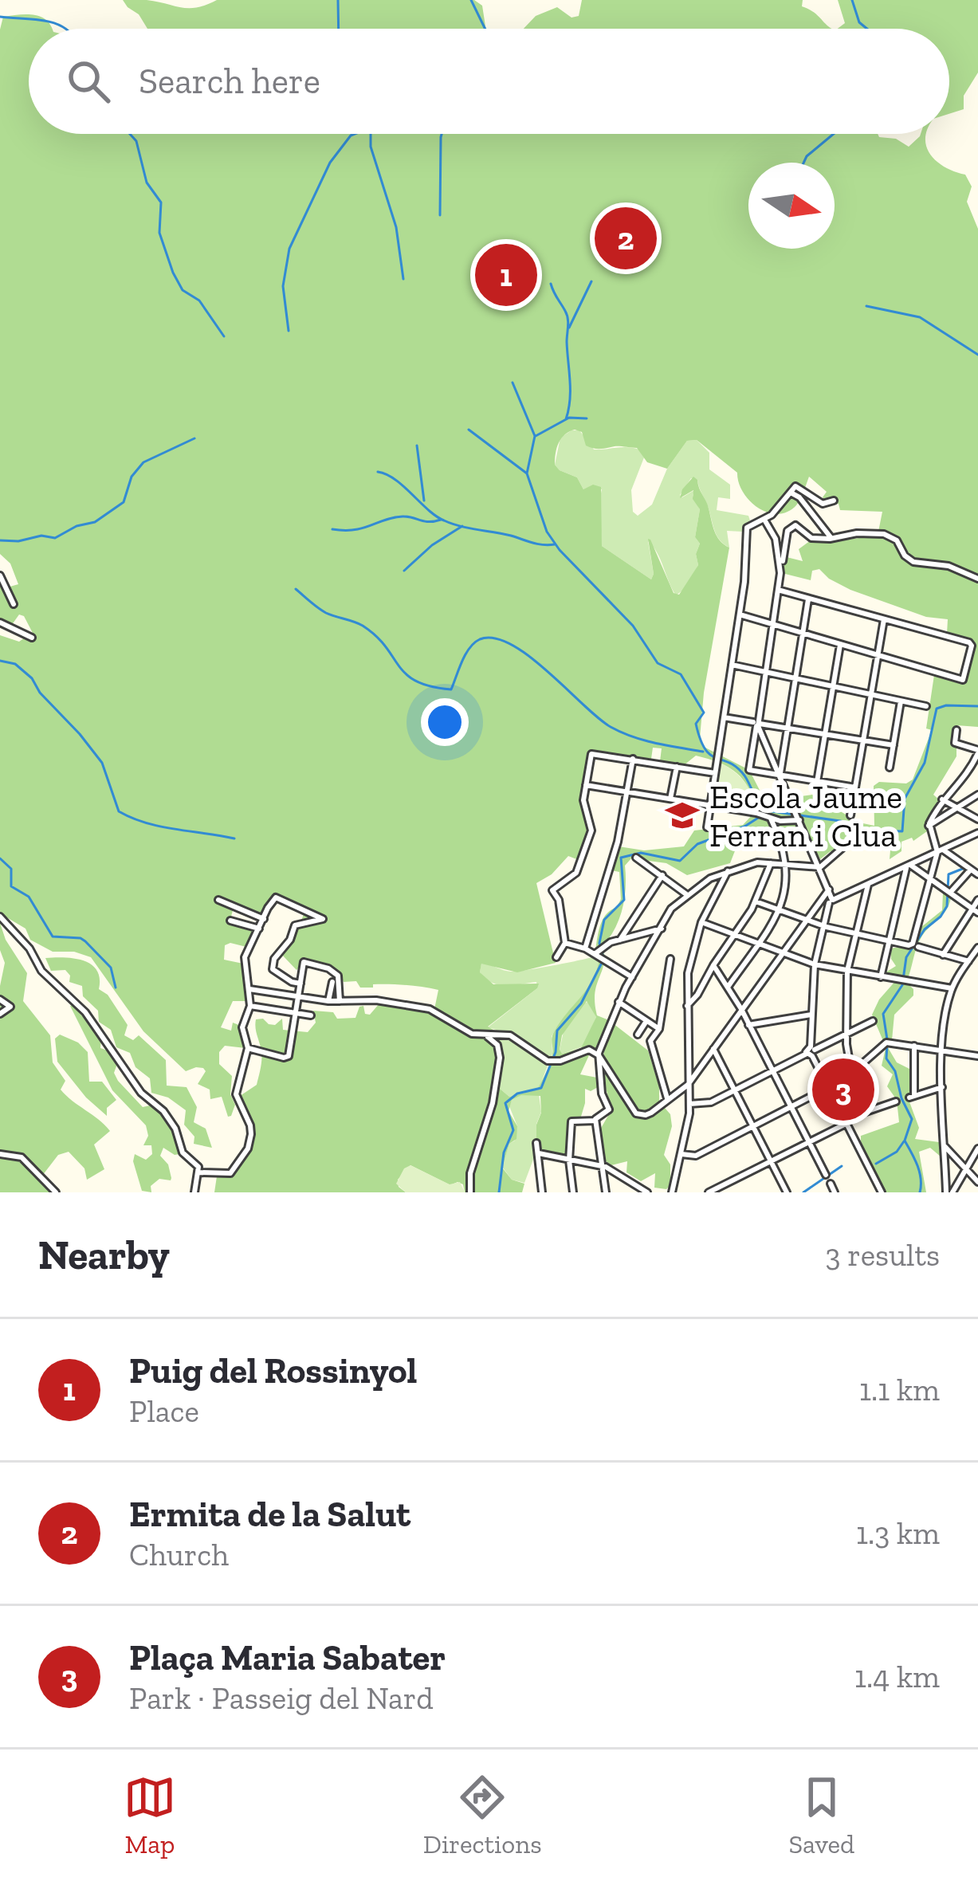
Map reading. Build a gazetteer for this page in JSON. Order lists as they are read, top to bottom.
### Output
{
  "places": {
    "school or university": ["Escola Jaume Ferran i Clua"]
  },
  "north": "right",
  "page": {
    "search": "Search here",
    "pins": ["2", "1", "3"],
    "heading": ["Nearby", "3 results"],
    "list": [
      {
        "mark": "1",
        "name": "Puig del Rossinyol",
        "note": "Place",
        "value": "1.1 km"
      },
      {
        "mark": "2",
        "name": "Ermita de la Salut",
        "note": "Church",
        "value": "1.3 km"
      },
      {
        "mark": "3",
        "name": "Plaça Maria Sabater",
        "note": "Park · Passeig del Nard",
        "value": "1.4 km"
      }
    ],
    "nav": ["Map", "Directions", "Saved"]
  }
}
